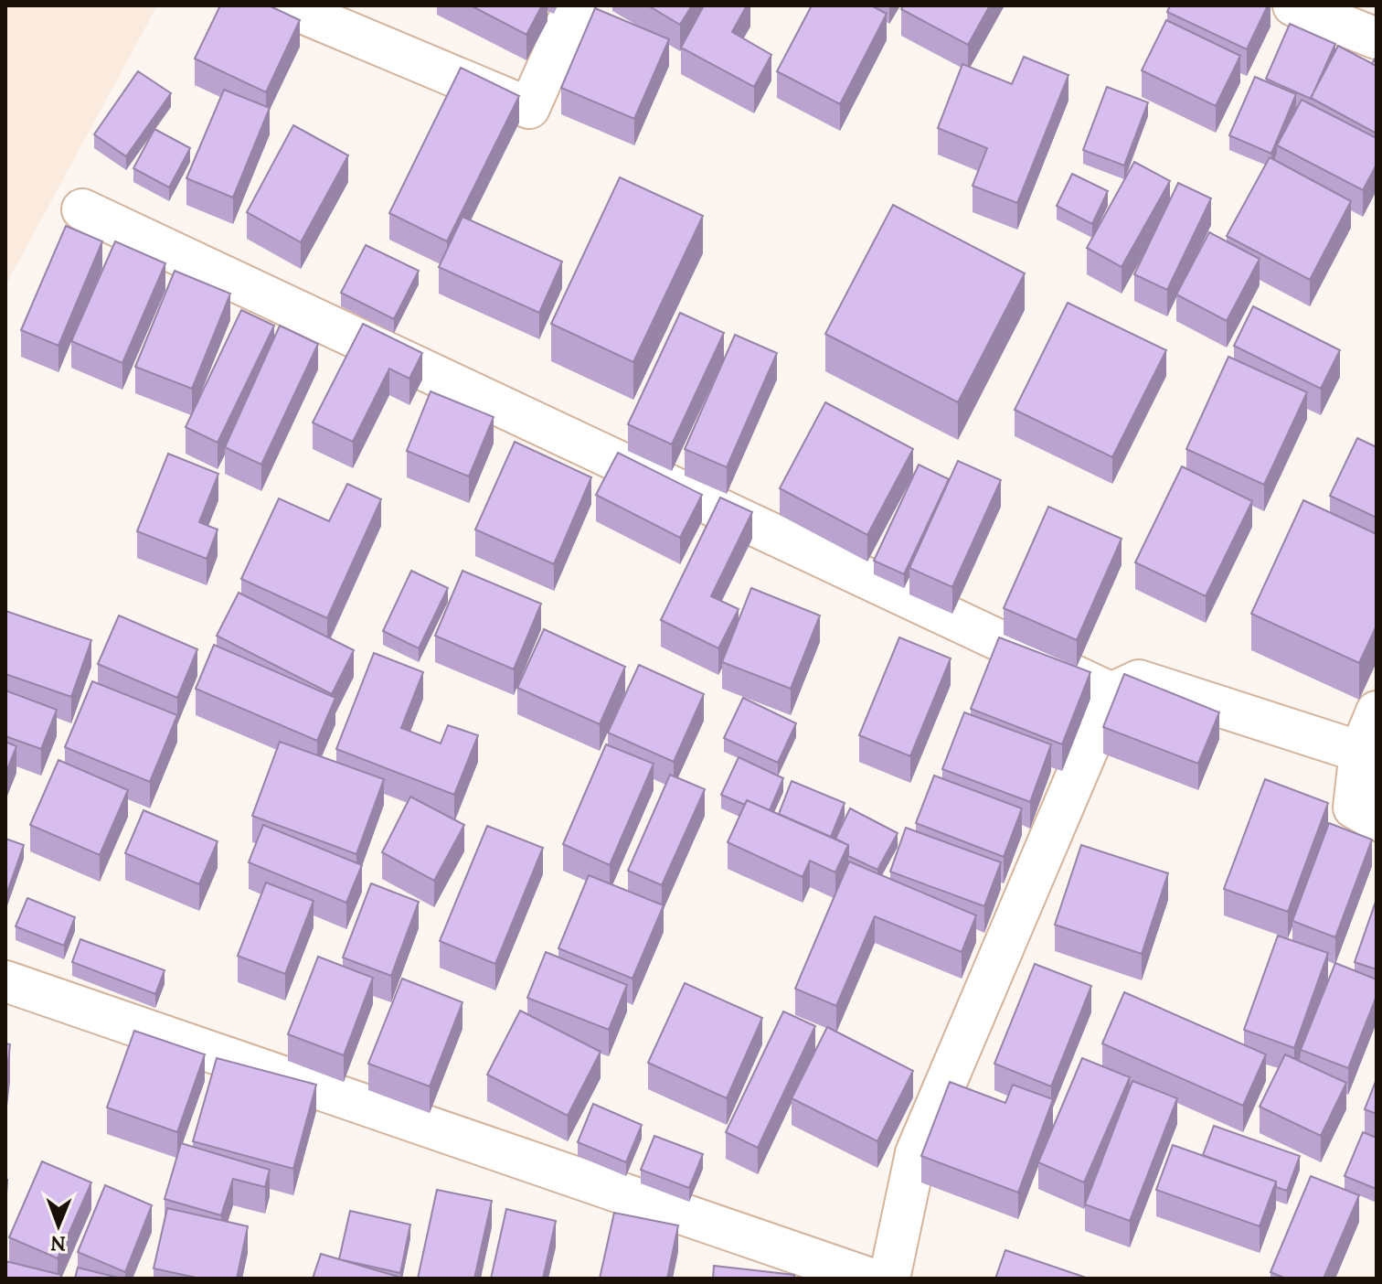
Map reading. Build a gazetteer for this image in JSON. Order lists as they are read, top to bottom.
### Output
{
  "north": "bottom"
}
